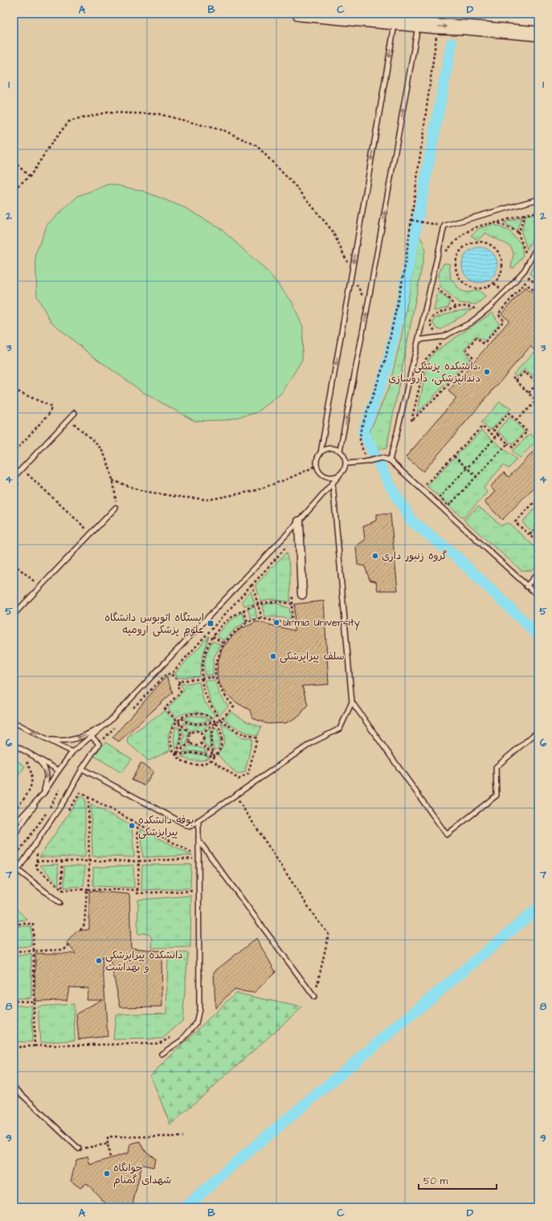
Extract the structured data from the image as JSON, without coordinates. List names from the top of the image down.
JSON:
{
  "places": {
    "other": [
      "دانشکده پزشکی، دندانپزشکی، داروسازی",
      "گروه زنبور داری",
      "Urmia University",
      "سلف پیراپزشکی",
      "بوفه دانشکده پیراپزشکی",
      "دانشکده پیراپزشکی و بهداشت",
      "خوابگاه شهدای گمنام"
    ],
    "transit": ["ایستگاه اتوبوس دانشگاه علوم پزشکی ارومیه"]
  },
  "scale_bar": "50 m",
  "grid": {
    "columns": [
      "A",
      "B",
      "C",
      "D"
    ],
    "rows": [
      "1",
      "2",
      "3",
      "4",
      "5",
      "6",
      "7",
      "8",
      "9"
    ]
  }
}
